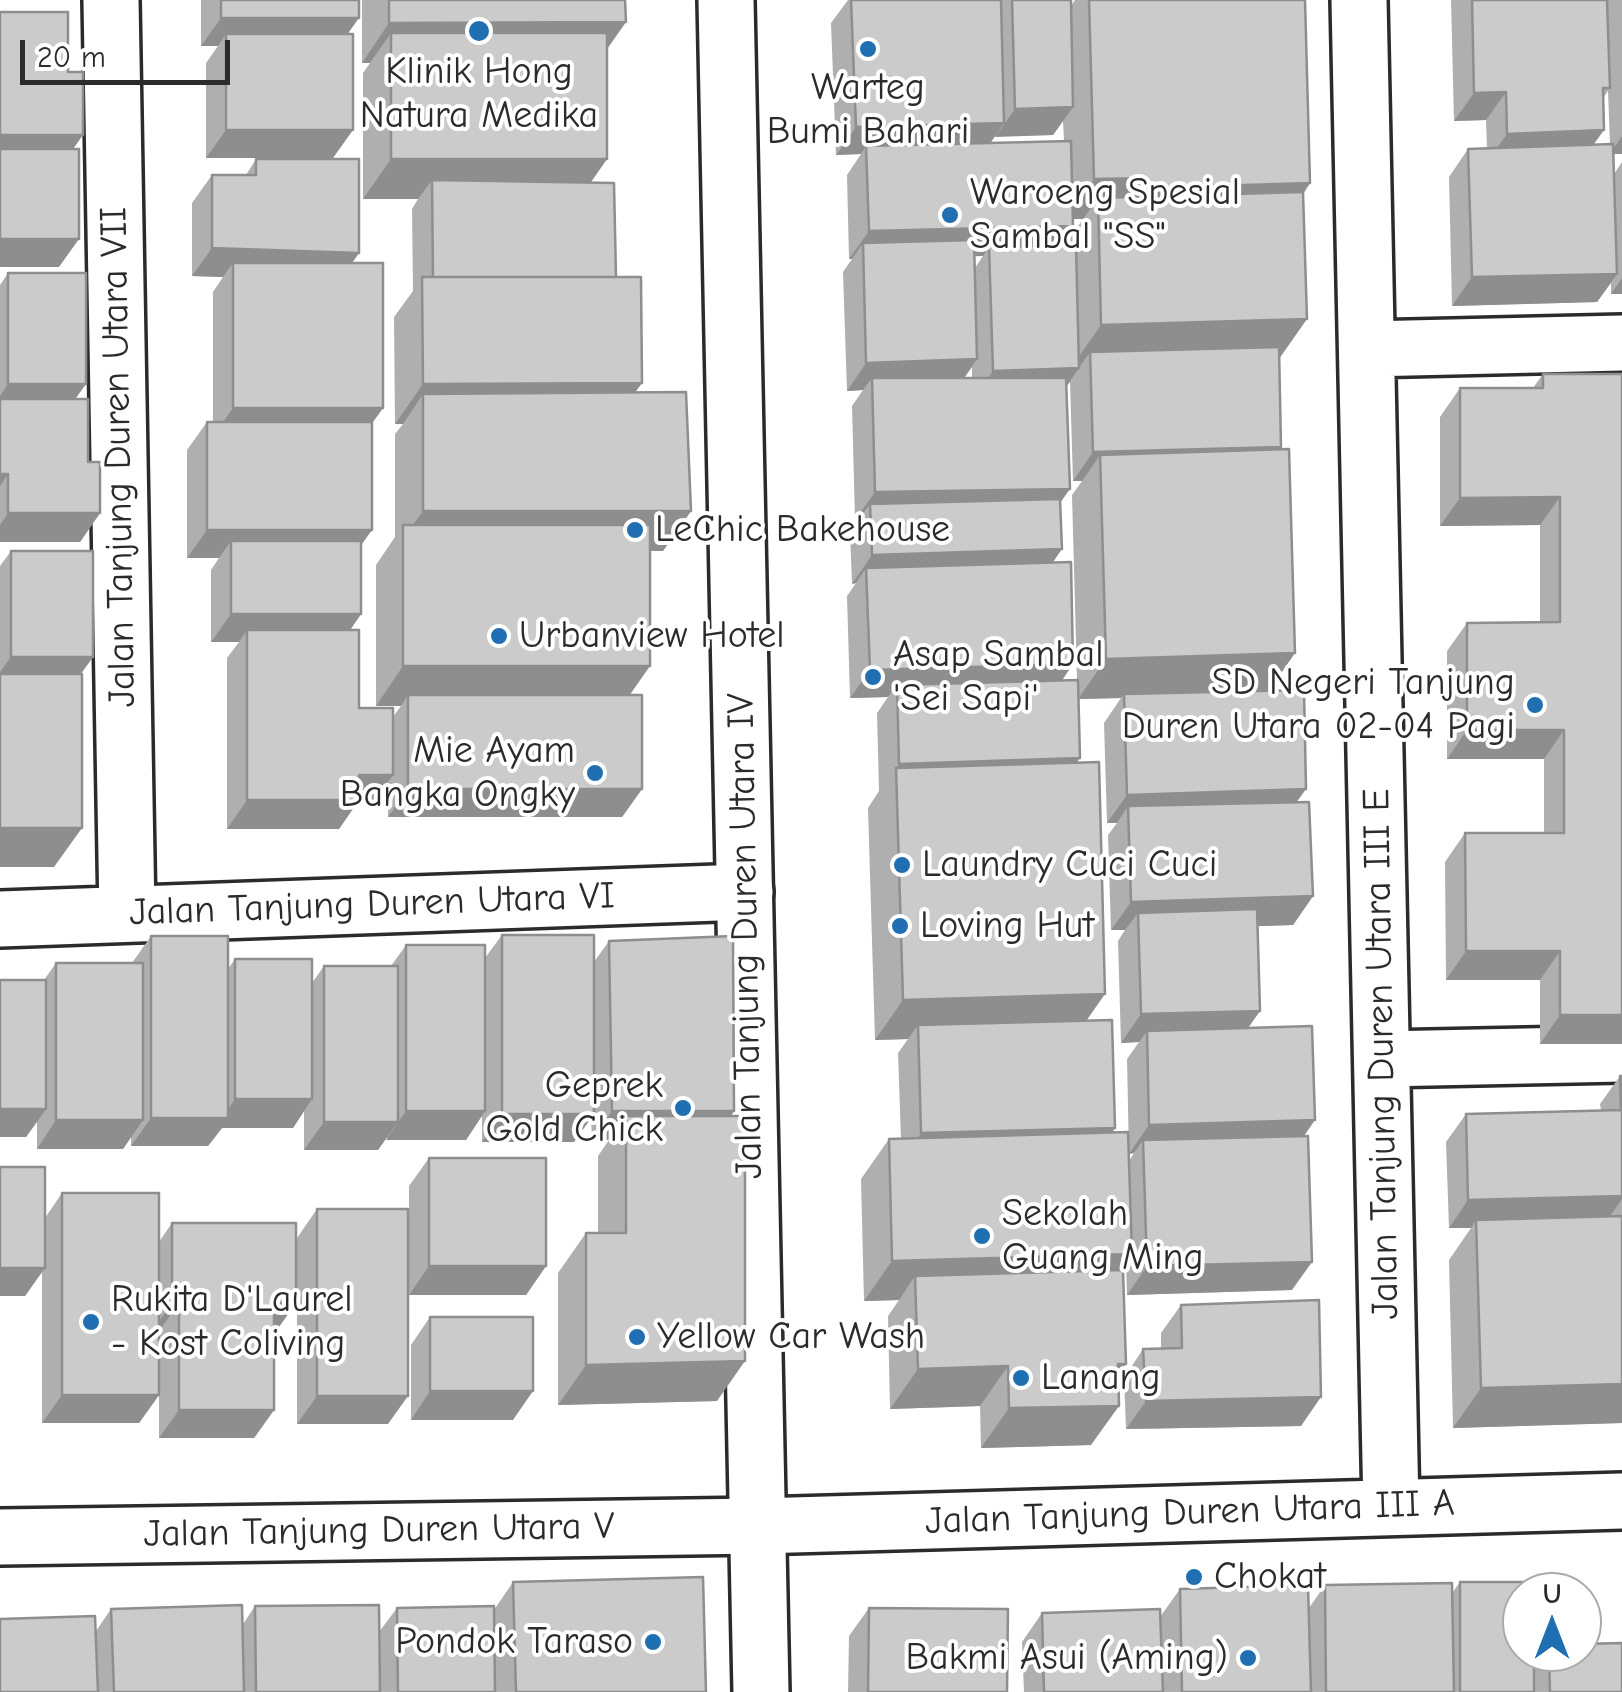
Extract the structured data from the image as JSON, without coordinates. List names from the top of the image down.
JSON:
{
  "streets": {
    "street": [
      "Jalan Tanjung Duren Utara VII",
      "Jalan Tanjung Duren Utara VI",
      "Jalan Tanjung Duren Utara IV",
      "Jalan Tanjung Duren Utara III E",
      "Jalan Tanjung Duren Utara III A",
      "Jalan Tanjung Duren Utara V"
    ]
  },
  "crossings": [
    ["Jalan Tanjung Duren Utara VII", "Jalan Tanjung Duren Utara VI"],
    ["Jalan Tanjung Duren Utara VI", "Jalan Tanjung Duren Utara IV"],
    ["Jalan Tanjung Duren Utara IV", "Jalan Tanjung Duren Utara III A"],
    ["Jalan Tanjung Duren Utara IV", "Jalan Tanjung Duren Utara V"],
    ["Jalan Tanjung Duren Utara III E", "Jalan Tanjung Duren Utara III A"],
    ["Jalan Tanjung Duren Utara III A", "Jalan Tanjung Duren Utara V"]
  ],
  "places": [
    "Klinik Hong Natura Medika",
    "Warteg Bumi Bahari",
    "Waroeng Spesial Sambal \"SS\"",
    "LeChic Bakehouse",
    "Urbanview Hotel",
    "Asap Sambal 'Sei Sapi'",
    "SD Negeri Tanjung Duren Utara 02-04 Pagi",
    "Mie Ayam Bangka Ongky",
    "Laundry Cuci Cuci",
    "Loving Hut",
    "Geprek Gold Chick",
    "Sekolah Guang Ming",
    "Rukita D'Laurel - Kost Coliving",
    "Yellow Car Wash",
    "Lanang",
    "Chokat",
    "Pondok Taraso",
    "Bakmi Asui (Aming)"
  ],
  "scale_bar": "20 m",
  "north": "top"
}
